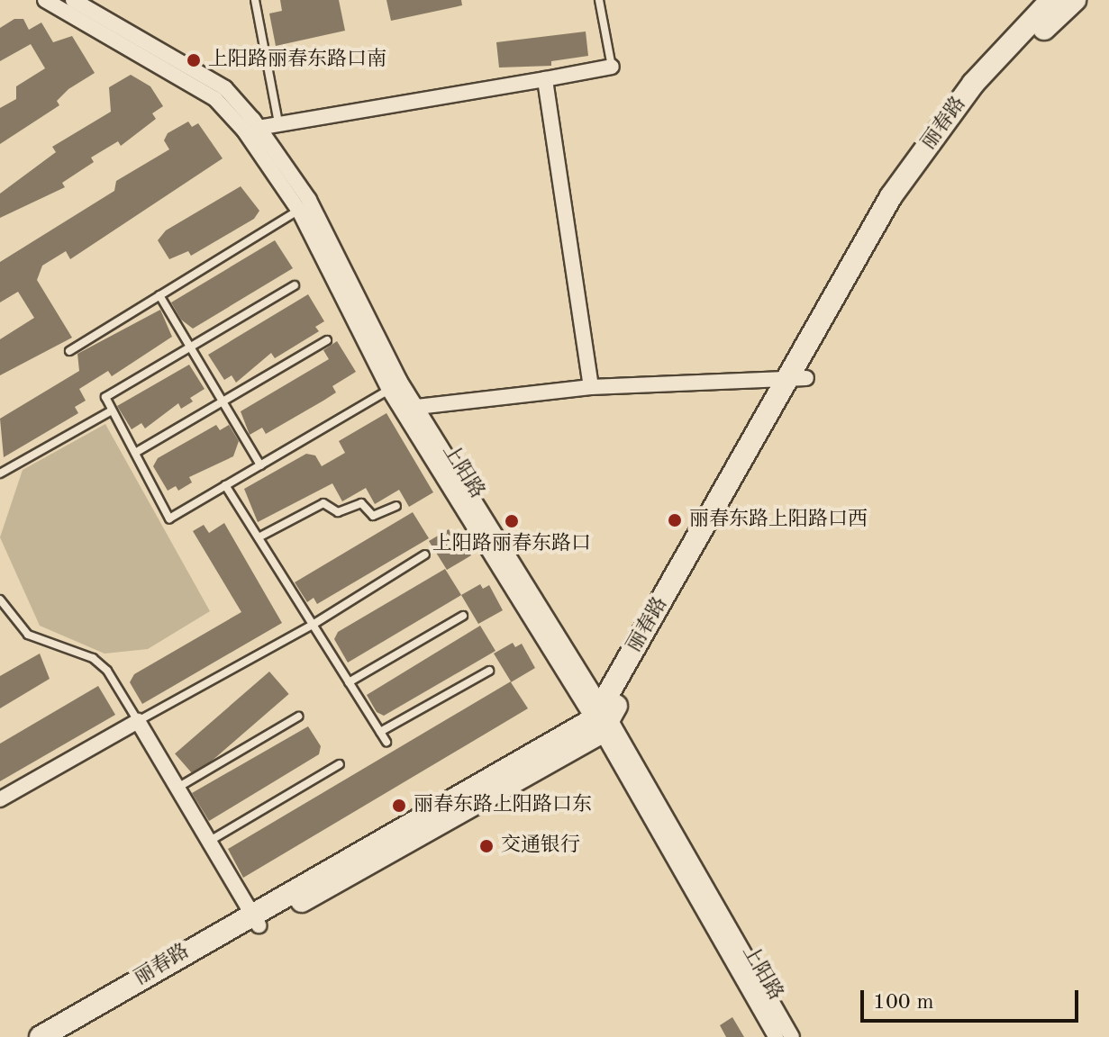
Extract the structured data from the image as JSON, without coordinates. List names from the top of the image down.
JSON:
{
  "streets": {
    "main road": ["丽春路"],
    "street": ["上阳路"]
  },
  "crossings": [
    ["丽春路", "上阳路"]
  ],
  "places": [
    "上阳路丽春东路口南",
    "丽春东路上阳路口西",
    "上阳路丽春东路口",
    "丽春东路上阳路口东",
    "交通银行"
  ],
  "scale_bar": "100 m"
}
